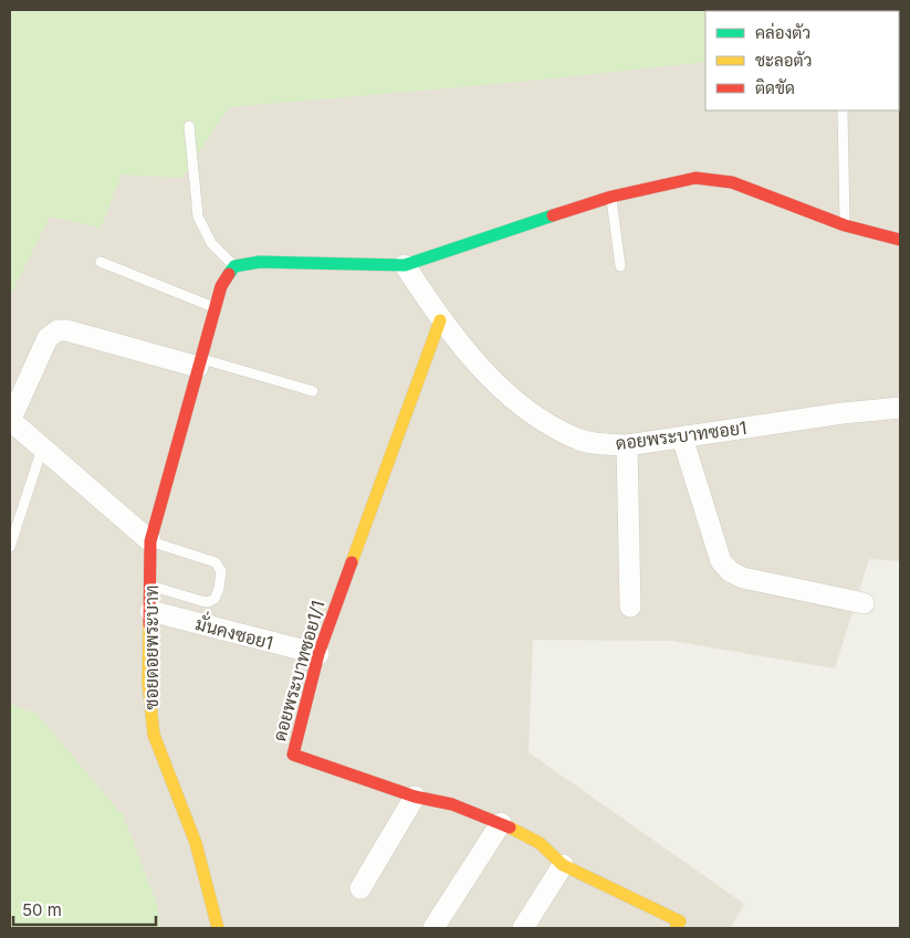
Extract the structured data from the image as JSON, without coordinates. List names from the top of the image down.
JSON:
{
  "streets": {
    "street": [
      "ดอยพระบาทซอย1",
      "มั่นคงซอย1",
      "ซอยดอยพระบาท",
      "ดอยพระบาทซอย1/1"
    ]
  },
  "crossings": [
    ["ดอยพระบาทซอย1", "ดอยพระบาทซอย1/1"],
    ["มั่นคงซอย1", "ซอยดอยพระบาท"],
    ["มั่นคงซอย1", "ดอยพระบาทซอย1/1"]
  ],
  "legend": ["คล่องตัว", "ชะลอตัว", "ติดขัด"],
  "scale_bar": "50 m"
}
